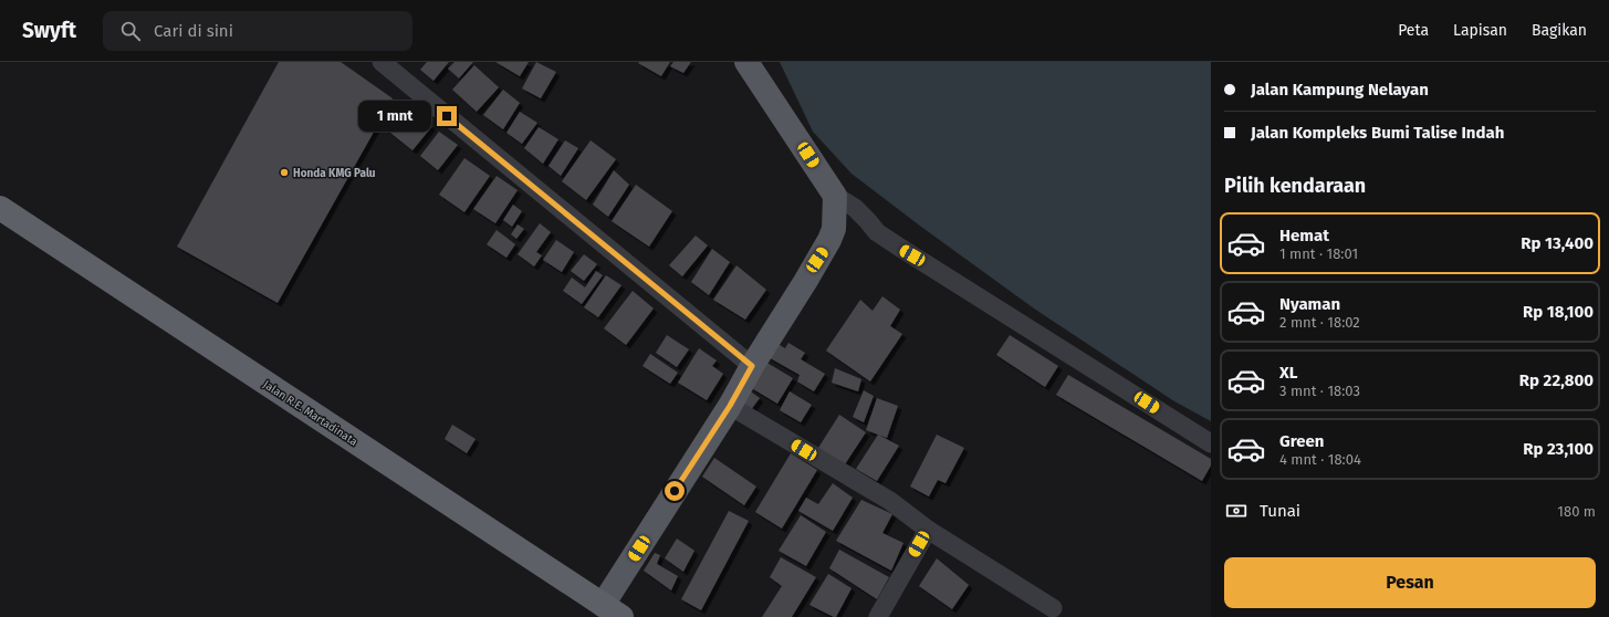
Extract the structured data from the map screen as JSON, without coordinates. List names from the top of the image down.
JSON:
{
  "streets": {
    "highway": ["Jalan R.E. Martadinata"]
  },
  "places": ["Honda KMG Palu"],
  "page": {
    "header": "Swyft",
    "search": "Cari di sini",
    "nav": ["Peta", "Lapisan", "Bagikan"],
    "banner": ["Jalan Kampung Nelayan", "Jalan Kompleks Bumi Talise Indah"],
    "bubble": "1 mnt",
    "heading": "Pilih kendaraan",
    "list": [
      {
        "name": "Hemat",
        "note": "1 mnt · 18:01",
        "value": "Rp 13,400"
      },
      {
        "name": "Nyaman",
        "note": "2 mnt · 18:02",
        "value": "Rp 18,100"
      },
      {
        "name": "XL",
        "note": "3 mnt · 18:03",
        "value": "Rp 22,800"
      },
      {
        "name": "Green",
        "note": "4 mnt · 18:04",
        "value": "Rp 23,100"
      }
    ],
    "pay": ["Tunai", "180 m"],
    "buttons": "Pesan"
  }
}
